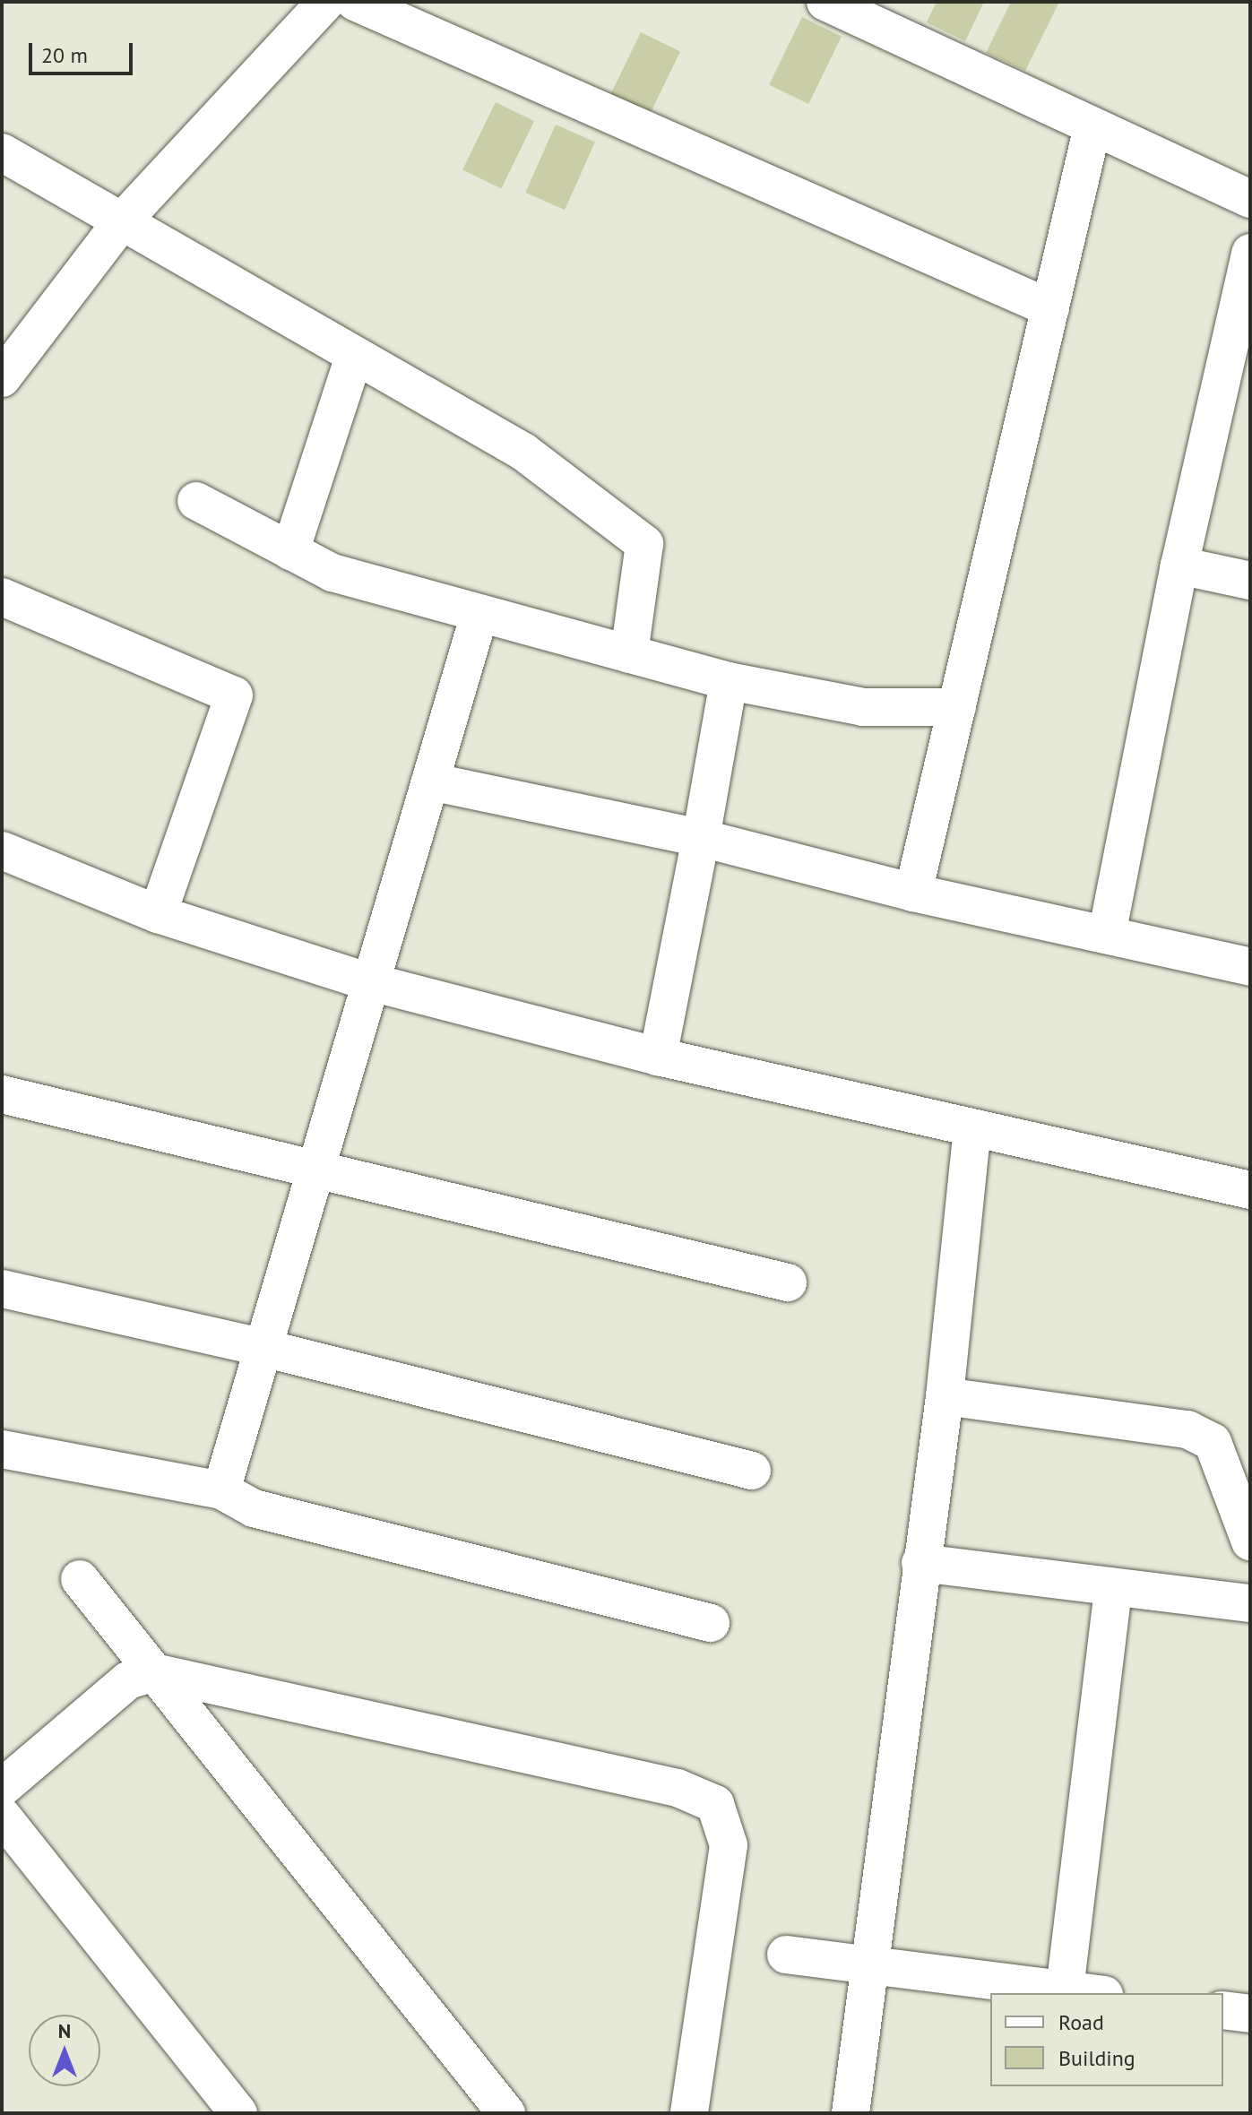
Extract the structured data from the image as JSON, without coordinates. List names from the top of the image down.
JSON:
{
  "legend": ["Road", "Building"],
  "scale_bar": "20 m",
  "north": "top"
}
